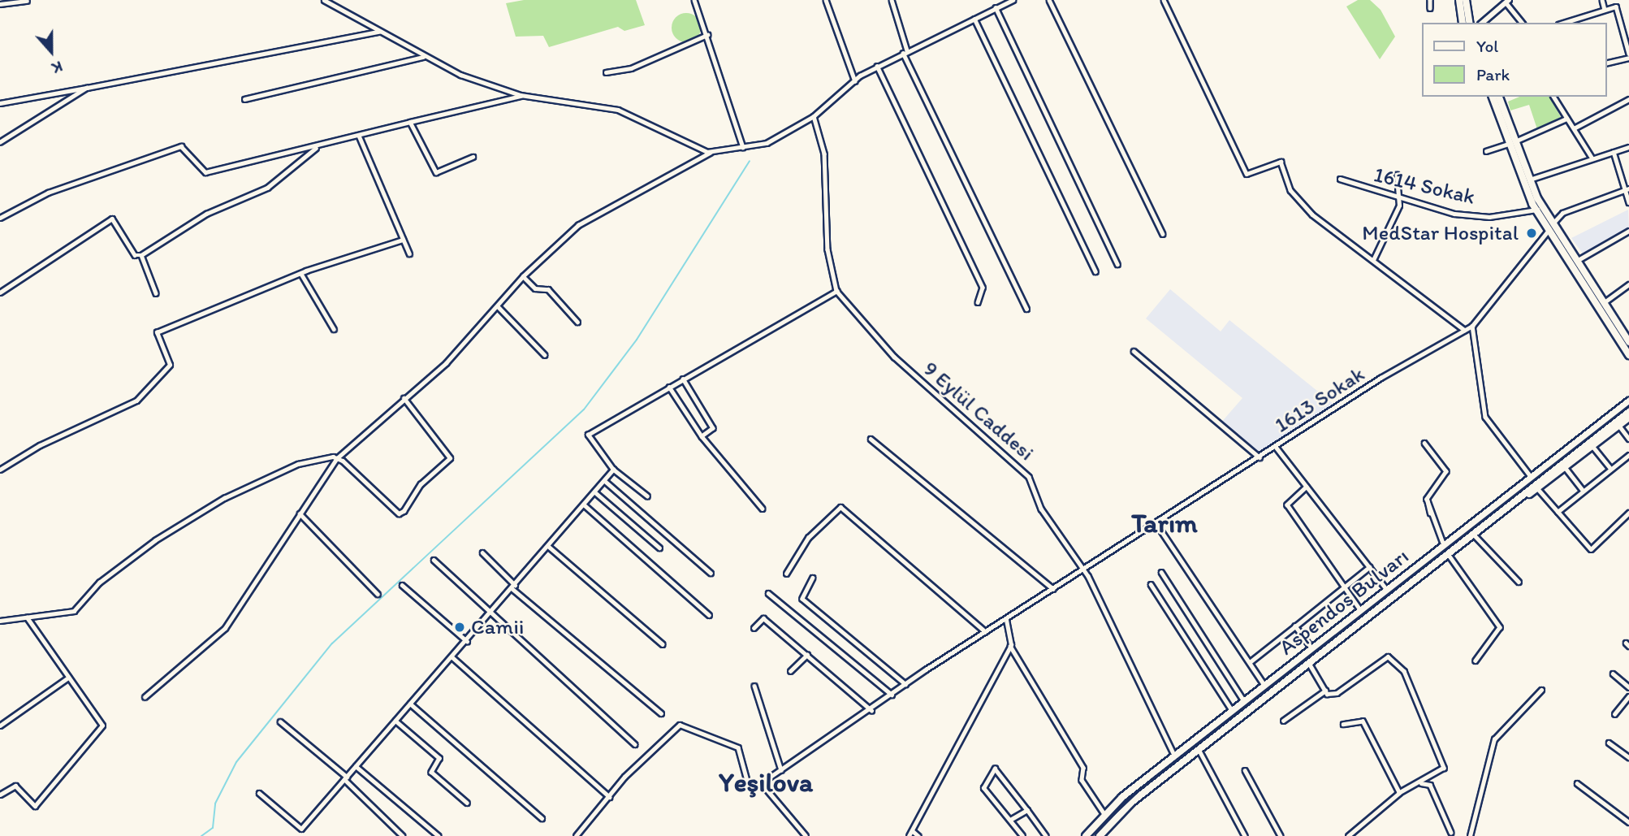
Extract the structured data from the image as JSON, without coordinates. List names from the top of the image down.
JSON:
{
  "streets": {
    "main road": ["Aspendos Bulvarı"],
    "street": ["1614 Sokak", "1613 Sokak", "9 Eylül Caddesi"]
  },
  "crossings": [
    ["1613 Sokak", "9 Eylül Caddesi"],
    ["9 Eylül Caddesi", "Aspendos Bulvarı"]
  ],
  "districts": ["Tarım", "Yeşilova"],
  "places": ["MedStar Hospital", "Camii"],
  "legend": ["Yol", "Park"],
  "north": "bottom"
}
